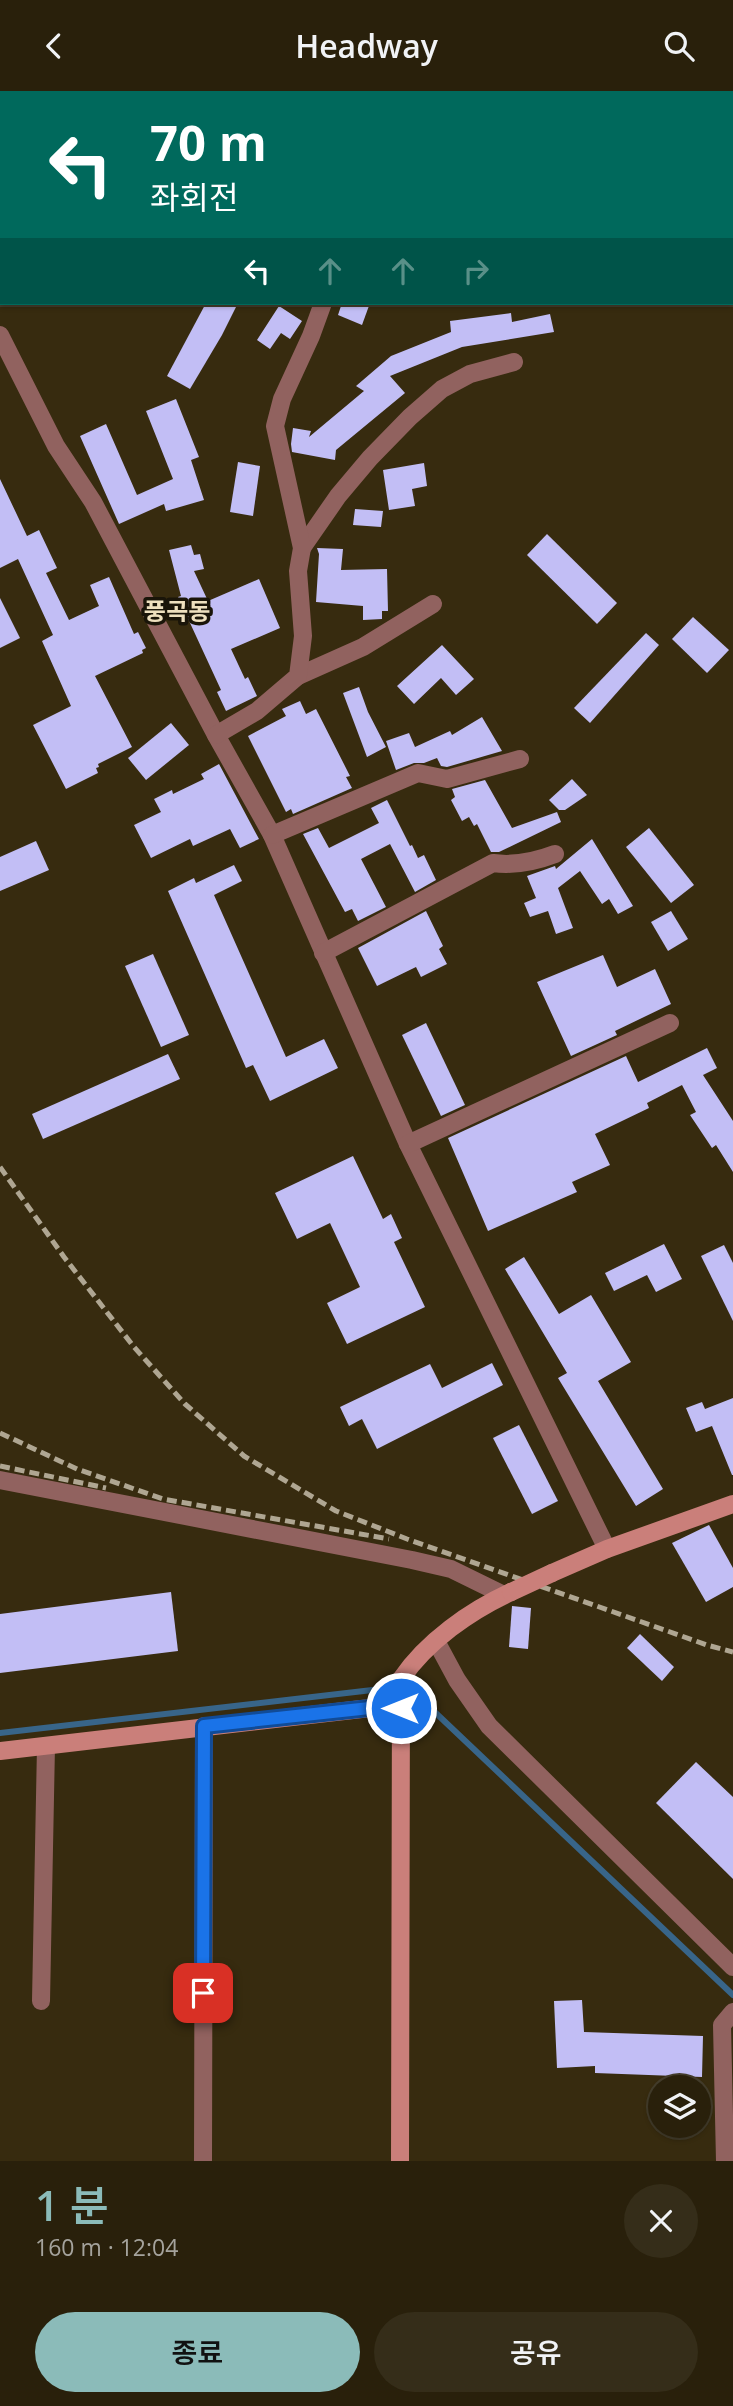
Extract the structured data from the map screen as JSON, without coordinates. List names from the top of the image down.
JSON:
{
  "districts": ["풍곡동"],
  "page": {
    "header": "Headway",
    "turn": ["70 m", "좌회전"],
    "heading": ["1 분", "160 m · 12:04"],
    "buttons": ["종료", "공유"]
  }
}
